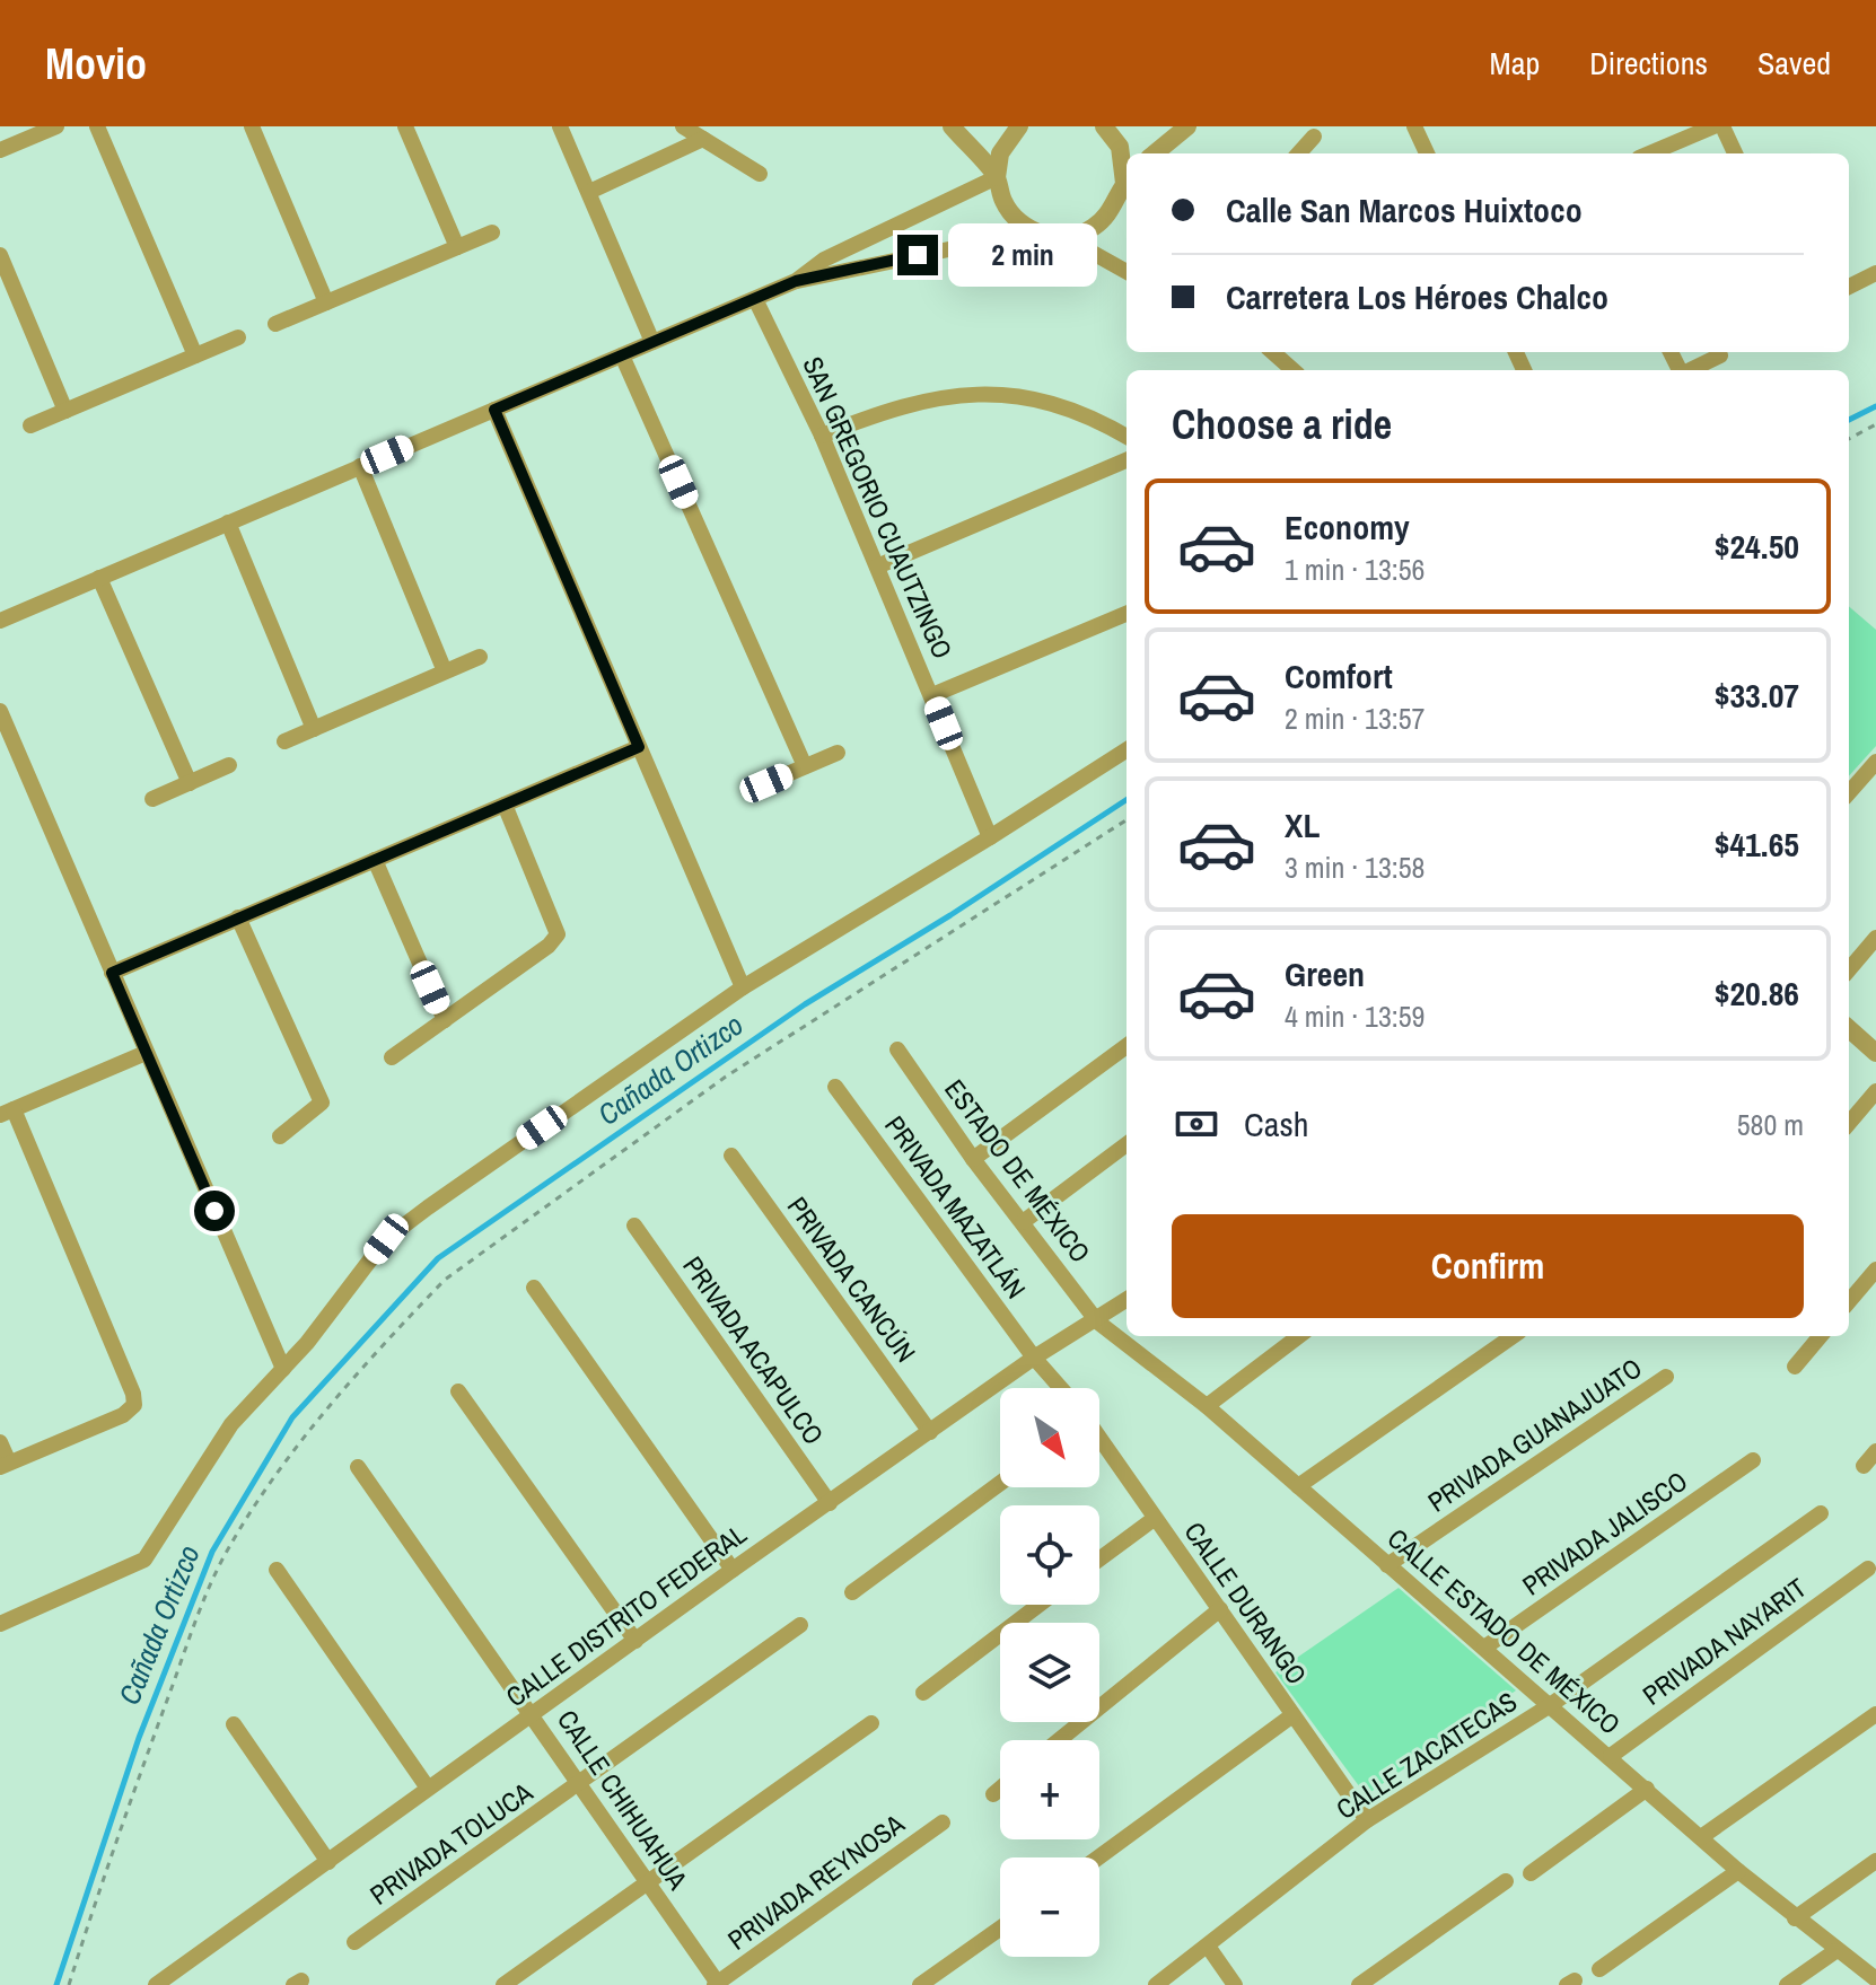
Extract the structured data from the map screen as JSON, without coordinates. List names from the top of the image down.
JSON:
{
  "streets": {
    "street": [
      "SAN GREGORIO CUAUTZINGO",
      "ESTADO DE MÉXICO",
      "PRIVADA MAZATLÁN",
      "PRIVADA CANCÚN",
      "PRIVADA ACAPULCO",
      "PRIVADA GUANAJUATO",
      "PRIVADA JALISCO",
      "CALLE DURANGO",
      "CALLE DISTRITO FEDERAL",
      "CALLE ESTADO DE MÉXICO",
      "PRIVADA NAYARIT",
      "CALLE ZACATECAS",
      "CALLE CHIHUAHUA",
      "PRIVADA TOLUCA",
      "PRIVADA REYNOSA"
    ]
  },
  "crossings": [
    ["ESTADO DE MÉXICO", "CALLE DISTRITO FEDERAL"],
    ["ESTADO DE MÉXICO", "CALLE ESTADO DE MÉXICO"],
    ["PRIVADA MAZATLÁN", "CALLE DISTRITO FEDERAL"],
    ["PRIVADA CANCÚN", "CALLE DISTRITO FEDERAL"],
    ["PRIVADA ACAPULCO", "CALLE DISTRITO FEDERAL"],
    ["PRIVADA GUANAJUATO", "CALLE ESTADO DE MÉXICO"],
    ["PRIVADA JALISCO", "CALLE ESTADO DE MÉXICO"],
    ["CALLE DURANGO", "CALLE ZACATECAS"],
    ["CALLE DISTRITO FEDERAL", "CALLE ESTADO DE MÉXICO"],
    ["CALLE DISTRITO FEDERAL", "CALLE CHIHUAHUA"],
    ["CALLE ESTADO DE MÉXICO", "PRIVADA NAYARIT"],
    ["CALLE ESTADO DE MÉXICO", "CALLE ZACATECAS"],
    ["CALLE CHIHUAHUA", "PRIVADA TOLUCA"],
    ["CALLE CHIHUAHUA", "PRIVADA REYNOSA"]
  ],
  "water": ["Cañada Ortizco"],
  "north": "bottom right",
  "page": {
    "header": "Movio",
    "nav": ["Map", "Directions", "Saved"],
    "banner": ["Calle San Marcos Huixtoco", "Carretera Los Héroes Chalco"],
    "bubble": "2 min",
    "heading": "Choose a ride",
    "list": [
      {
        "name": "Economy",
        "note": "1 min · 13:56",
        "value": "$24.50"
      },
      {
        "name": "Comfort",
        "note": "2 min · 13:57",
        "value": "$33.07"
      },
      {
        "name": "XL",
        "note": "3 min · 13:58",
        "value": "$41.65"
      },
      {
        "name": "Green",
        "note": "4 min · 13:59",
        "value": "$20.86"
      }
    ],
    "pay": ["Cash", "580 m"],
    "buttons": "Confirm",
    "map_buttons": ["+", "−"]
  }
}
